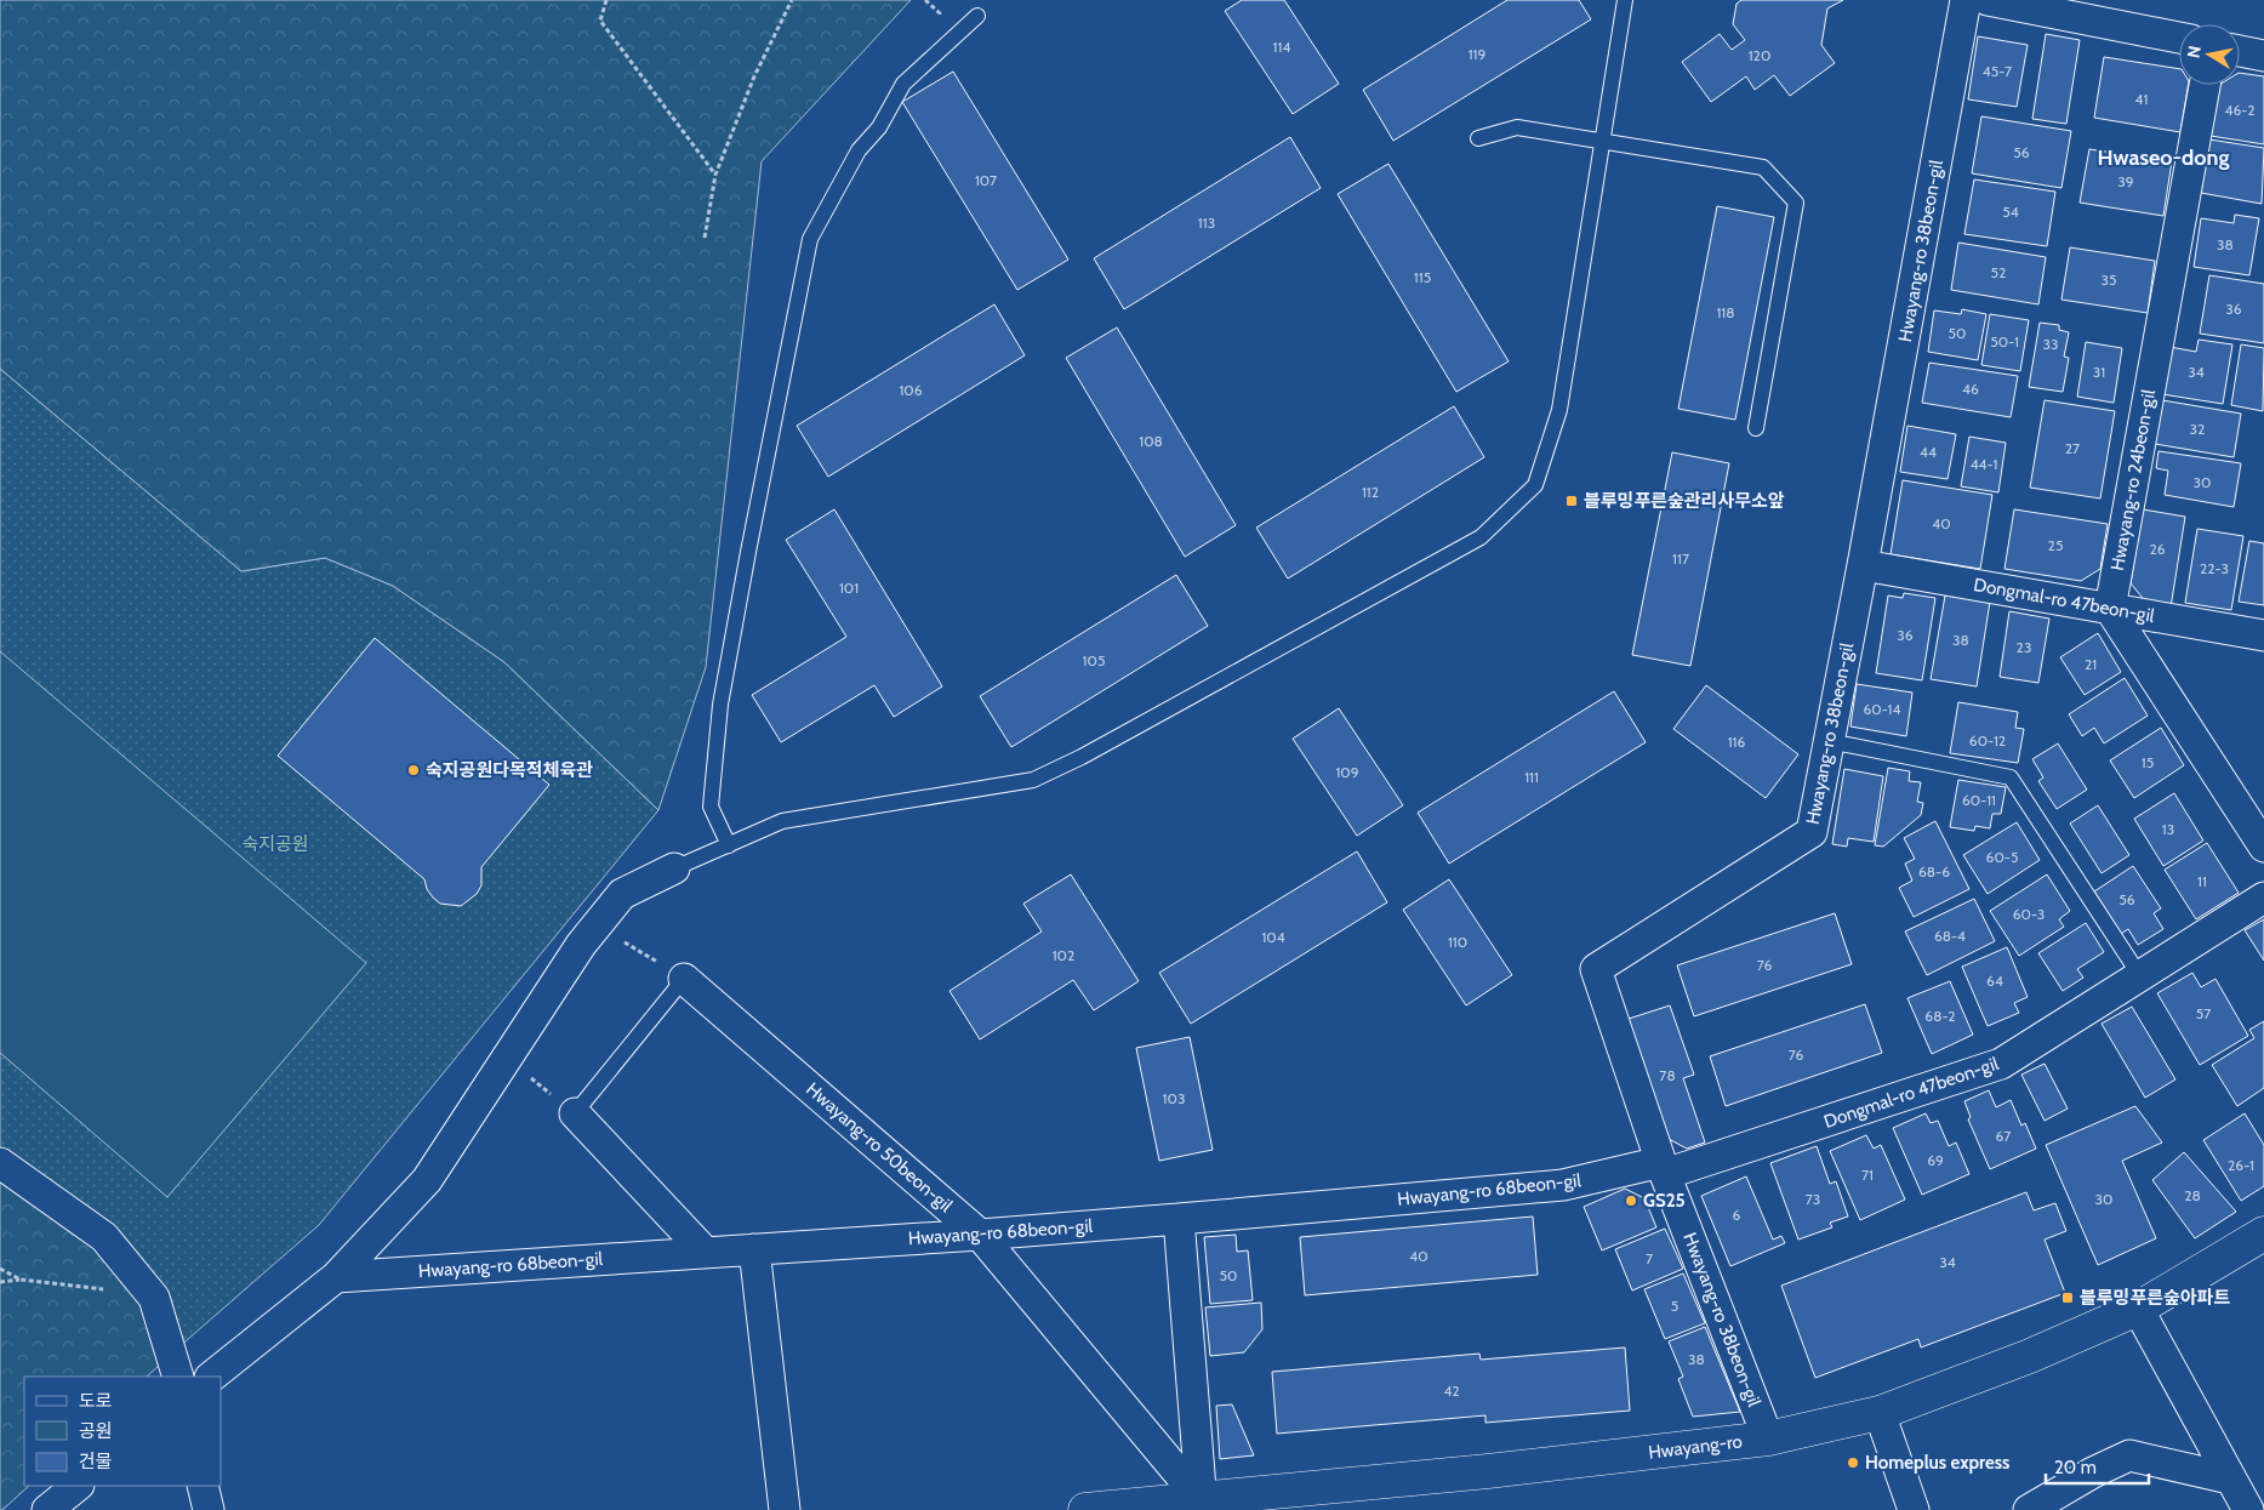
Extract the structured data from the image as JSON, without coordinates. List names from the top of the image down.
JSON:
{
  "streets": {
    "street": [
      "Hwayang-ro 38beon-gil",
      "Hwayang-ro 24beon-gil",
      "Dongmal-ro 47beon-gil",
      "Hwayang-ro 50beon-gil",
      "Hwayang-ro 68beon-gil",
      "Hwayang-ro"
    ]
  },
  "crossings": [
    ["Hwayang-ro 38beon-gil", "Dongmal-ro 47beon-gil"],
    ["Hwayang-ro 38beon-gil", "Hwayang-ro 68beon-gil"],
    ["Hwayang-ro 38beon-gil", "Hwayang-ro"],
    ["Hwayang-ro 24beon-gil", "Dongmal-ro 47beon-gil"],
    ["Dongmal-ro 47beon-gil", "Hwayang-ro 68beon-gil"],
    ["Hwayang-ro 50beon-gil", "Hwayang-ro 68beon-gil"],
    ["Hwayang-ro 50beon-gil", "Hwayang-ro"]
  ],
  "districts": ["Hwaseo-dong"],
  "parks": ["숙지공원"],
  "places": {
    "transit": ["블루밍푸른숲관리사무소앞", "블루밍푸른숲아파트"],
    "other": ["숙지공원다목적체육관", "GS25", "Homeplus express"]
  },
  "house_numbers": [
    "114",
    "119",
    "120",
    "45-7",
    "41",
    "46-2",
    "56",
    "107",
    "39",
    "54",
    "113",
    "38",
    "52",
    "115",
    "35",
    "36",
    "118",
    "50",
    "50-1",
    "33",
    "31",
    "34",
    "46",
    "106",
    "32",
    "108",
    "27",
    "44",
    "44-1",
    "30",
    "112",
    "40",
    "25",
    "26",
    "117",
    "22-3",
    "101",
    "36",
    "38",
    "23",
    "105",
    "21",
    "60-14",
    "60-12",
    "116",
    "15",
    "109",
    "111",
    "60-11",
    "13",
    "60-5",
    "68-6",
    "11",
    "56",
    "60-3",
    "68-4",
    "104",
    "110",
    "102",
    "76",
    "64",
    "57",
    "68-2",
    "76",
    "78",
    "103",
    "67",
    "69",
    "26-1",
    "71",
    "28",
    "73",
    "30",
    "6",
    "40",
    "7",
    "34",
    "50",
    "5",
    "38",
    "42"
  ],
  "legend": ["도로", "공원", "건물"],
  "scale_bar": "20 m",
  "north": "left"
}
